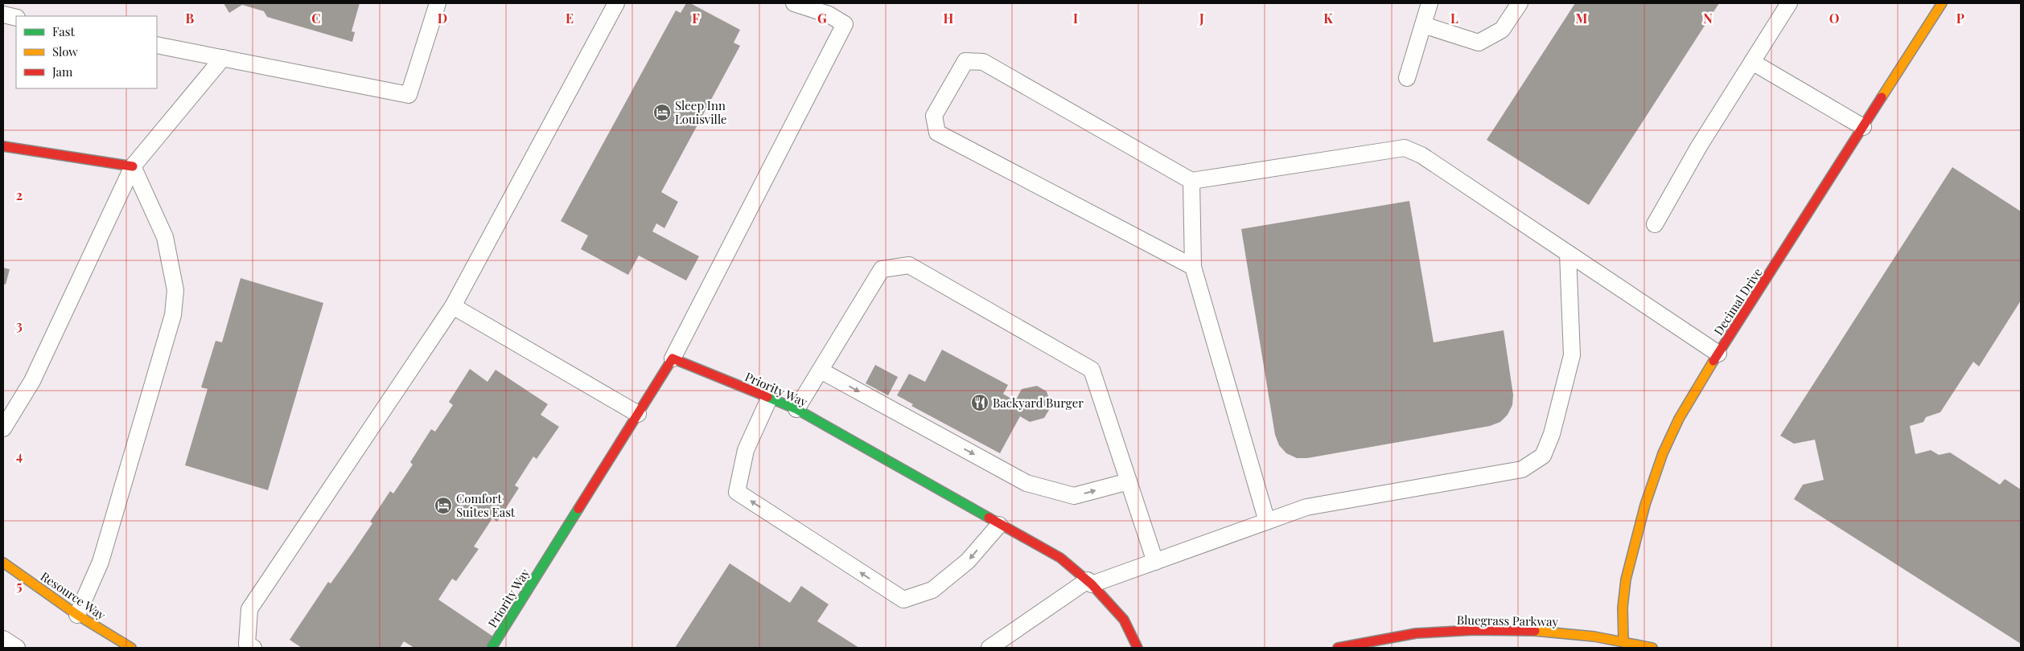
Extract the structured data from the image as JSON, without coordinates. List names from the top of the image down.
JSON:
{
  "streets": {
    "street": [
      "Decimal Drive",
      "Priority Way",
      "Resource Way",
      "Bluegrass Parkway"
    ]
  },
  "crossings": [
    ["Decimal Drive", "Bluegrass Parkway"]
  ],
  "places": {
    "hotel": ["Sleep Inn Louisville", "Comfort Suites East"],
    "restaurant": ["Backyard Burger"]
  },
  "legend": ["Fast", "Slow", "Jam"],
  "grid": {
    "columns": [
      "B",
      "C",
      "D",
      "E",
      "F",
      "G",
      "H",
      "I",
      "J",
      "K",
      "L",
      "M",
      "N",
      "O",
      "P"
    ],
    "rows": [
      "2",
      "3",
      "4",
      "5"
    ]
  }
}
